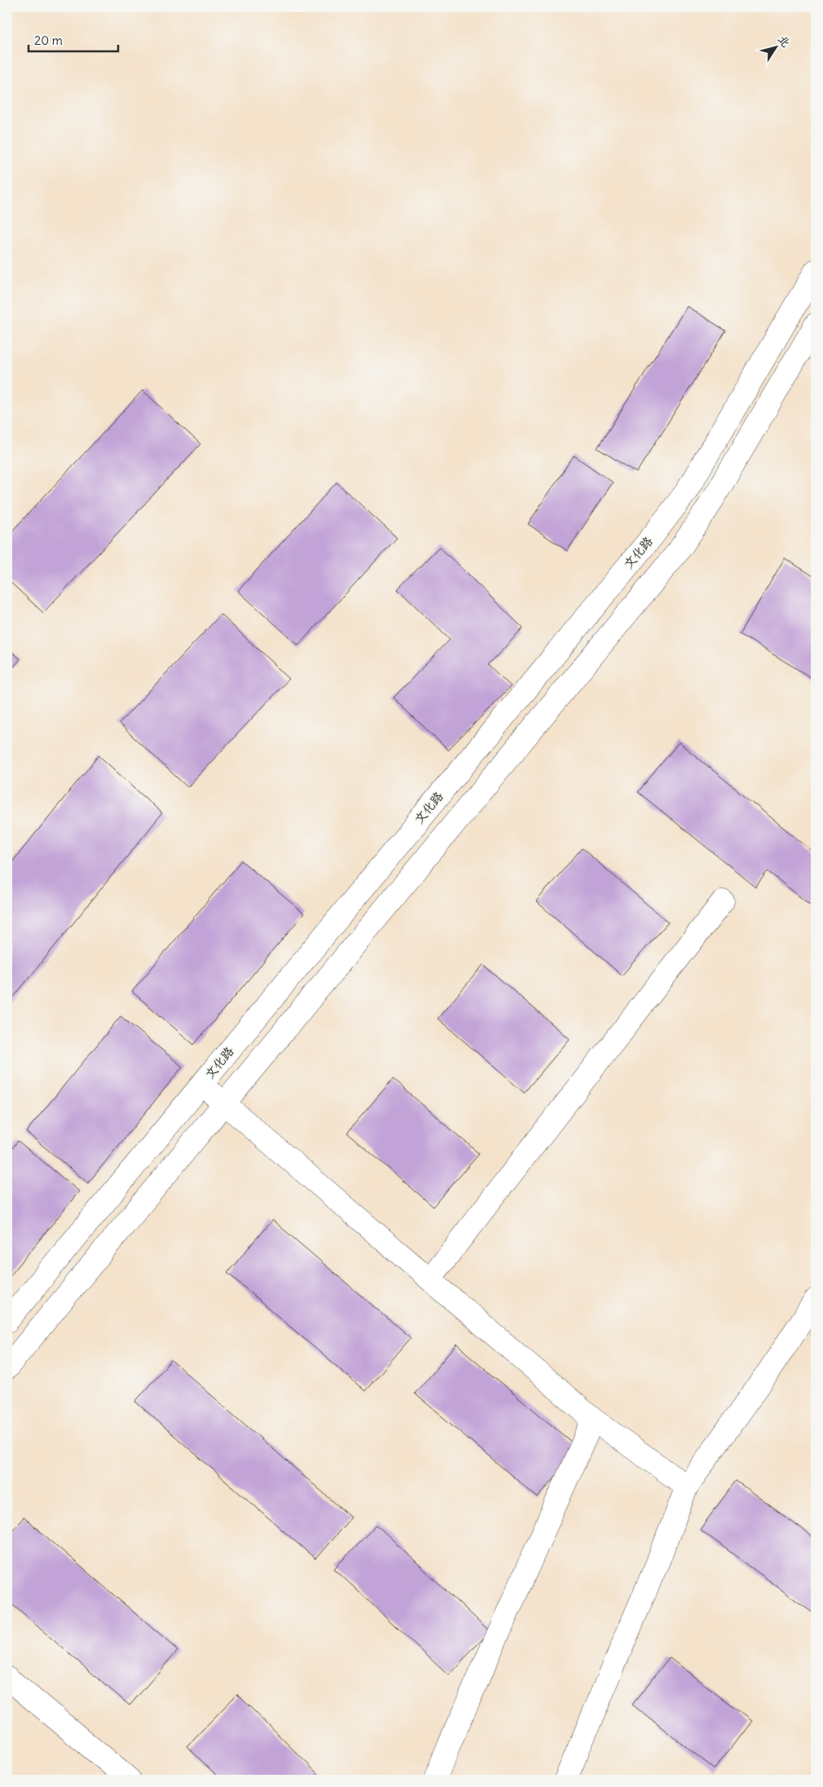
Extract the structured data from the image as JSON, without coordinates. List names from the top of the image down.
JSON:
{
  "streets": {
    "street": ["文化路"]
  },
  "scale_bar": "20 m",
  "north": "top right"
}
